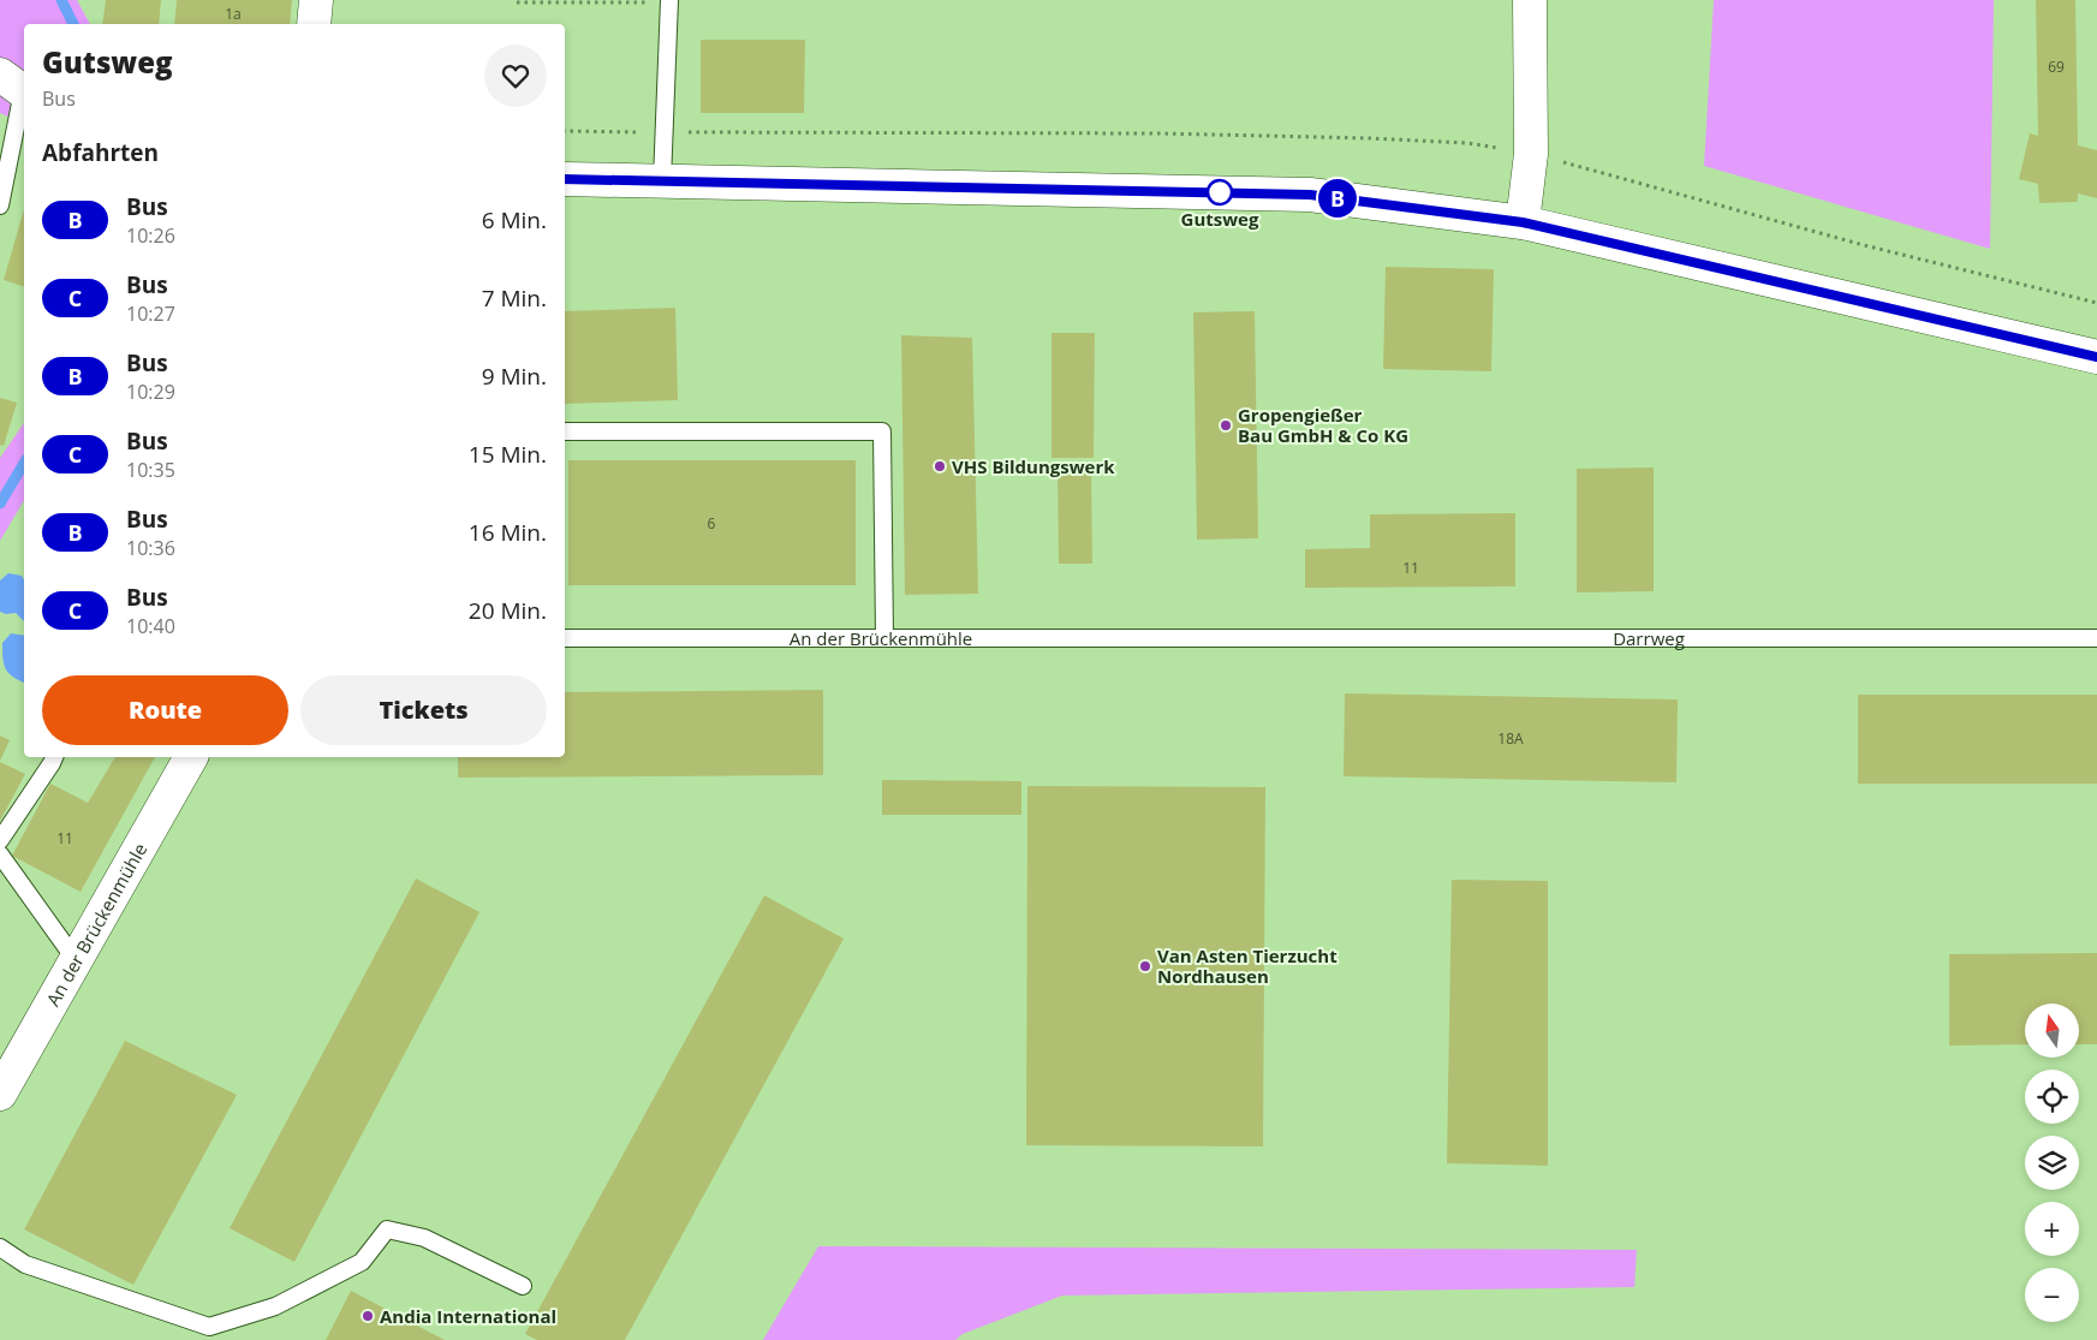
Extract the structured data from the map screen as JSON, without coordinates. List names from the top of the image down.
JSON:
{
  "streets": {
    "street": ["An der Brückenmühle"],
    "lane": ["Darrweg"]
  },
  "crossings": [
    ["An der Brückenmühle", "Darrweg"]
  ],
  "places": [
    "Gutsweg",
    "Gropengießer Bau GmbH & Co KG",
    "VHS Bildungswerk",
    "Van Asten Tierzucht Nordhausen",
    "Andia International"
  ],
  "lines": ["bus line B"],
  "house_numbers": [
    "1a",
    "69",
    "6",
    "11",
    "18A",
    "11"
  ],
  "north": "top",
  "page": {
    "on_map": "B",
    "heading": [
      ["Gutsweg", "Bus"],
      "Abfahrten"
    ],
    "list": [
      {
        "mark": "B",
        "name": "Bus",
        "note": "10:26",
        "value": "6 Min."
      },
      {
        "mark": "C",
        "name": "Bus",
        "note": "10:27",
        "value": "7 Min."
      },
      {
        "mark": "B",
        "name": "Bus",
        "note": "10:29",
        "value": "9 Min."
      },
      {
        "mark": "C",
        "name": "Bus",
        "note": "10:35",
        "value": "15 Min."
      },
      {
        "mark": "B",
        "name": "Bus",
        "note": "10:36",
        "value": "16 Min."
      },
      {
        "mark": "C",
        "name": "Bus",
        "note": "10:40",
        "value": "20 Min."
      }
    ],
    "buttons": ["Route", "Tickets"],
    "map_buttons": ["+", "−"]
  }
}
